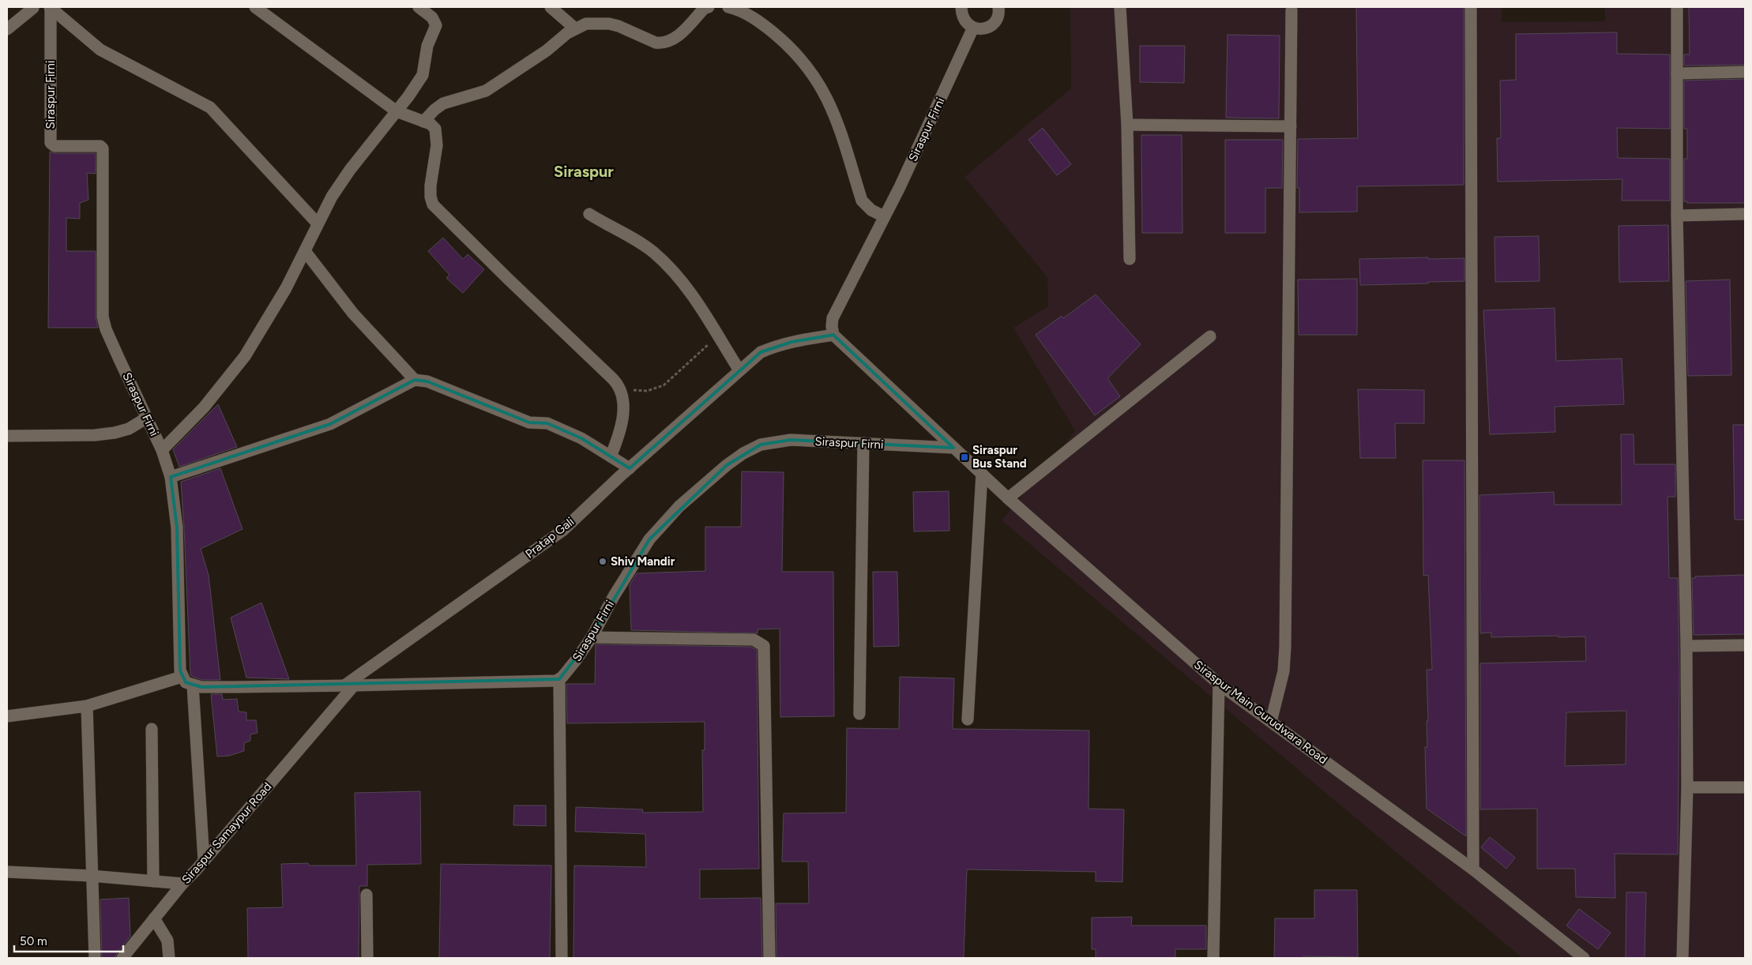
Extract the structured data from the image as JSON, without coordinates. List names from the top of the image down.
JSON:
{
  "streets": {
    "street": [
      "Siraspur Firni",
      "Pratap Gali",
      "Siraspur Main Gurudwara Road",
      "Siraspur Samaypur Road"
    ]
  },
  "crossings": [
    ["Siraspur Firni", "Pratap Gali"],
    ["Siraspur Firni", "Siraspur Main Gurudwara Road"],
    ["Pratap Gali", "Siraspur Samaypur Road"]
  ],
  "districts": ["Siraspur"],
  "places": {
    "transit": ["Siraspur Bus Stand"],
    "other": ["Shiv Mandir"]
  },
  "scale_bar": "50 m"
}
